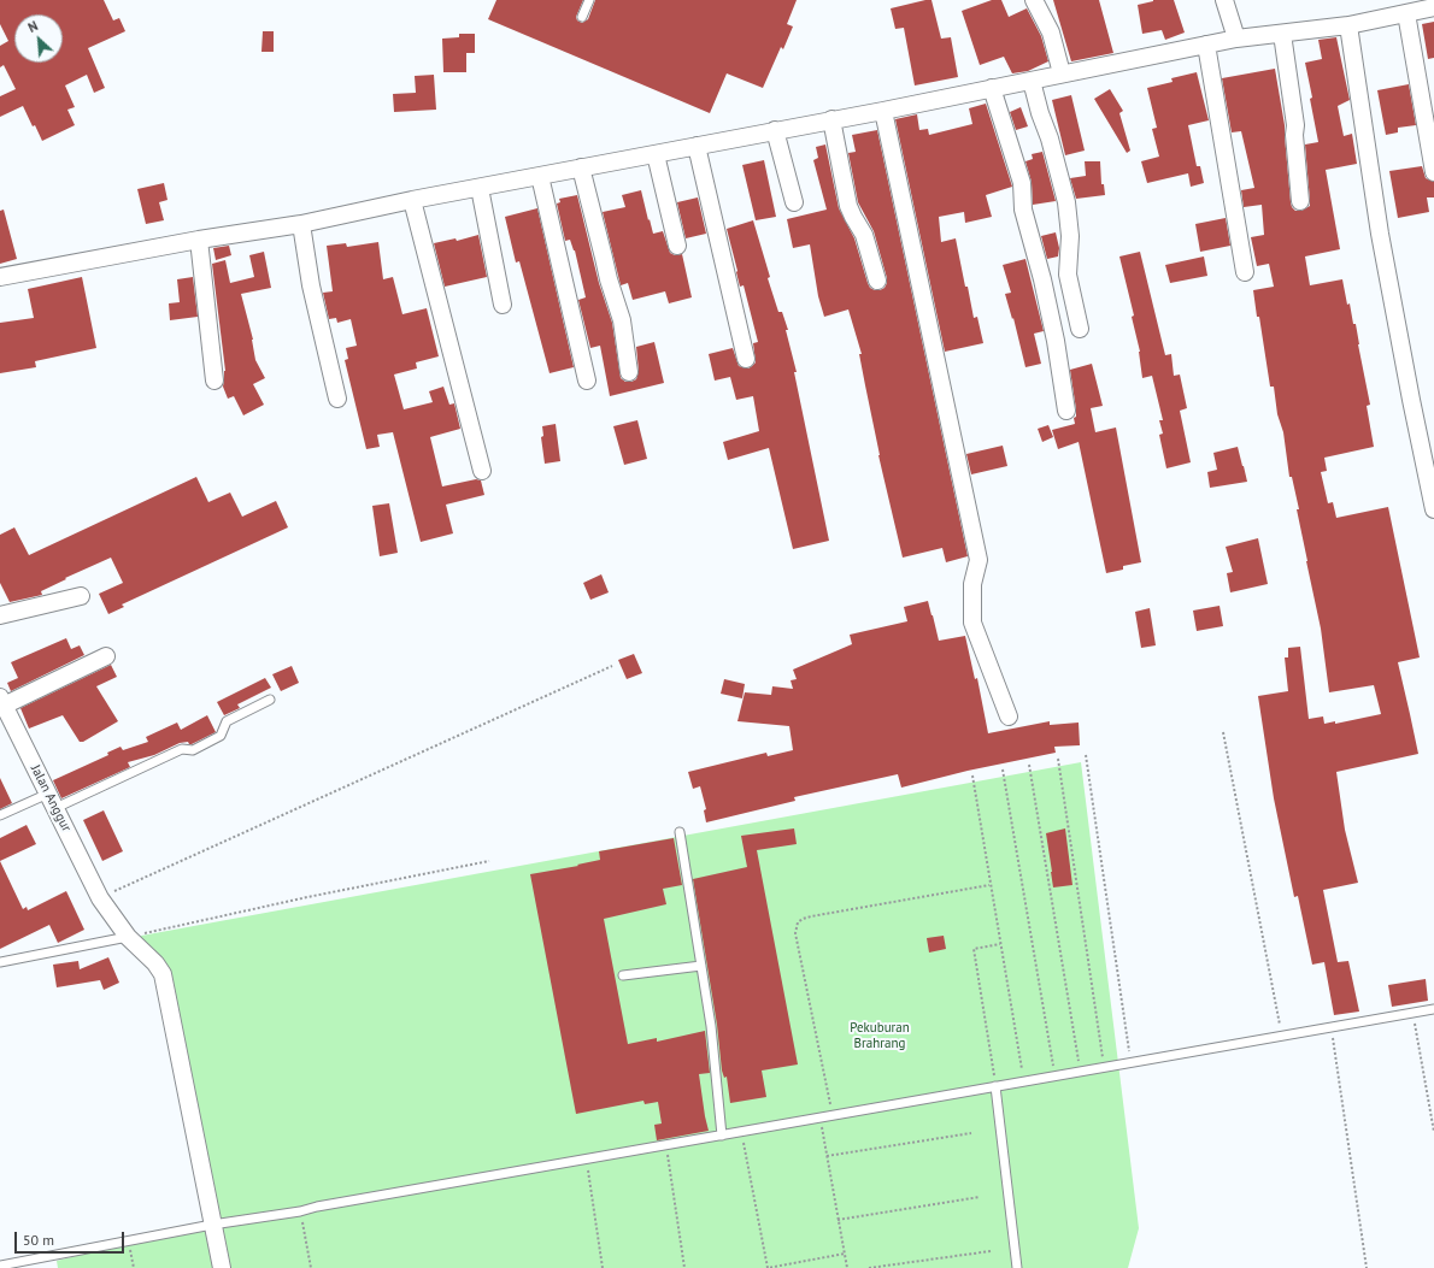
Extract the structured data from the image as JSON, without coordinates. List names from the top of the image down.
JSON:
{
  "streets": {
    "street": ["Jalan Anggur"]
  },
  "parks": ["Pekuburan Brahrang"],
  "scale_bar": "50 m",
  "north": "top left"
}
